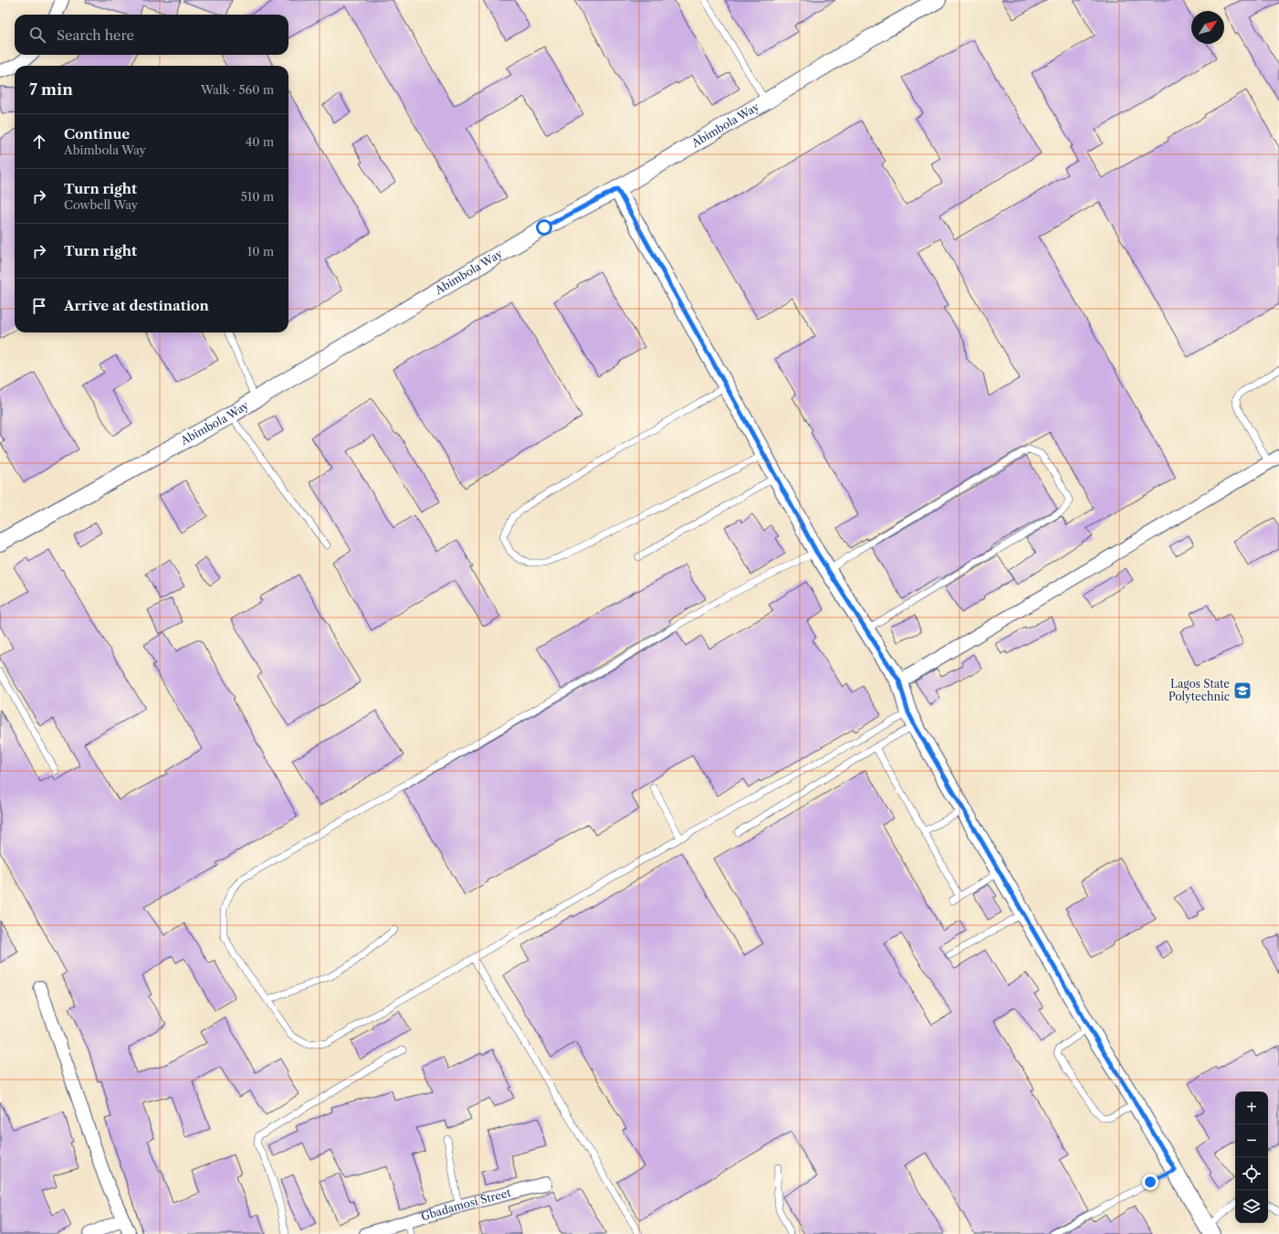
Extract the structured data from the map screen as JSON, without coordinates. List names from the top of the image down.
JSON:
{
  "streets": {
    "street": ["Abimbola Way", "Gbadamosi Street"]
  },
  "places": {
    "school or university": ["Lagos State Polytechnic"]
  },
  "north": "top right",
  "page": {
    "search": "Search here",
    "heading": ["7 min", "Walk · 560 m"],
    "list": [
      ["Continue", "Abimbola Way", "40 m"],
      ["Turn right", "Cowbell Way", "510 m"],
      ["Turn right", "10 m"],
      "Arrive at destination"
    ],
    "map_buttons": ["+", "−"]
  }
}
